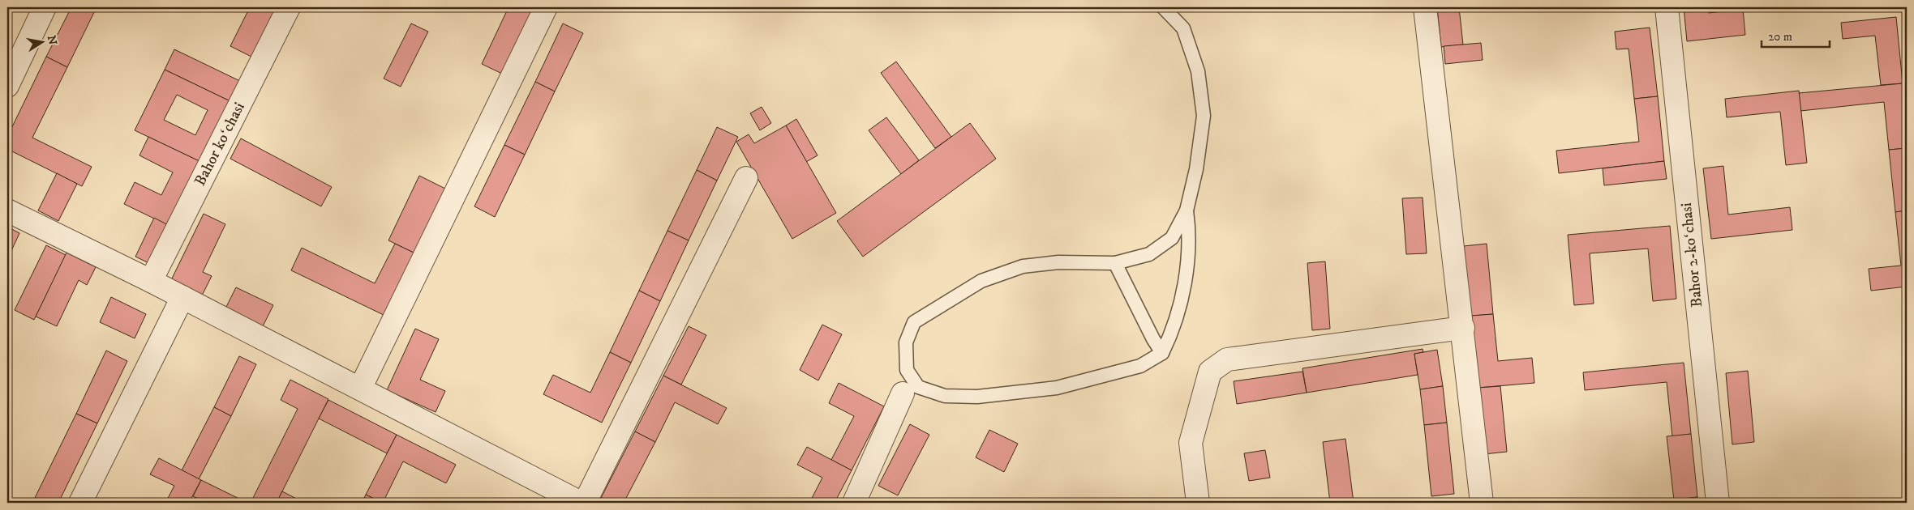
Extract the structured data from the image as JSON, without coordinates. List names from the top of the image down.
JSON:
{
  "streets": {
    "street": ["Bahor koʻchasi", "Bahor 2-koʻchasi"]
  },
  "scale_bar": "20 m",
  "north": "right"
}
